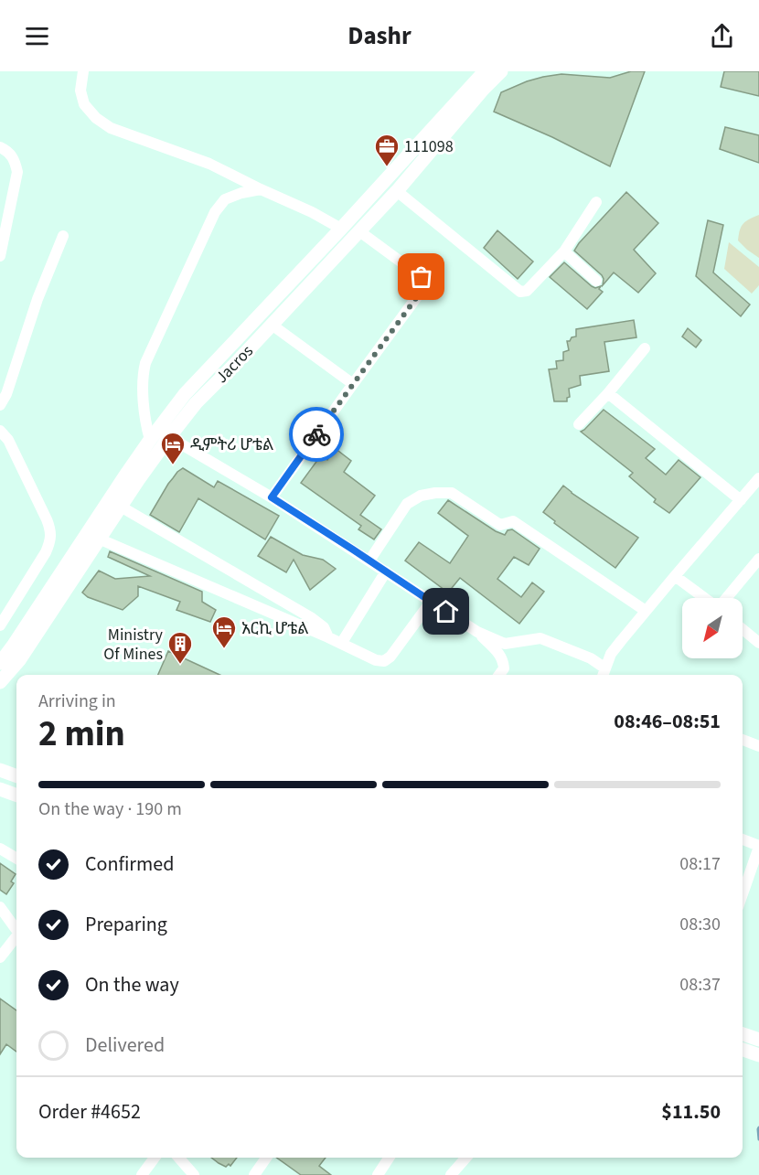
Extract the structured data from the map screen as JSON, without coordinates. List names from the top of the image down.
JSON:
{
  "streets": {
    "main road": ["Jacros"]
  },
  "places": {
    "office": ["111098"],
    "hotel": ["ዲምትሪ ሆቴል", "አርኪ ሆቴል"],
    "building": ["Ministry Of Mines"]
  },
  "north": "bottom left",
  "page": {
    "header": "Dashr",
    "heading": ["2 min", "Arriving in", "08:46–08:51"],
    "panel": ["Order #4652", "$11.50"],
    "bar": "On the way · 190 m",
    "list": [
      ["Confirmed", "08:17"],
      ["Preparing", "08:30"],
      ["On the way", "08:37"],
      "Delivered"
    ]
  }
}
